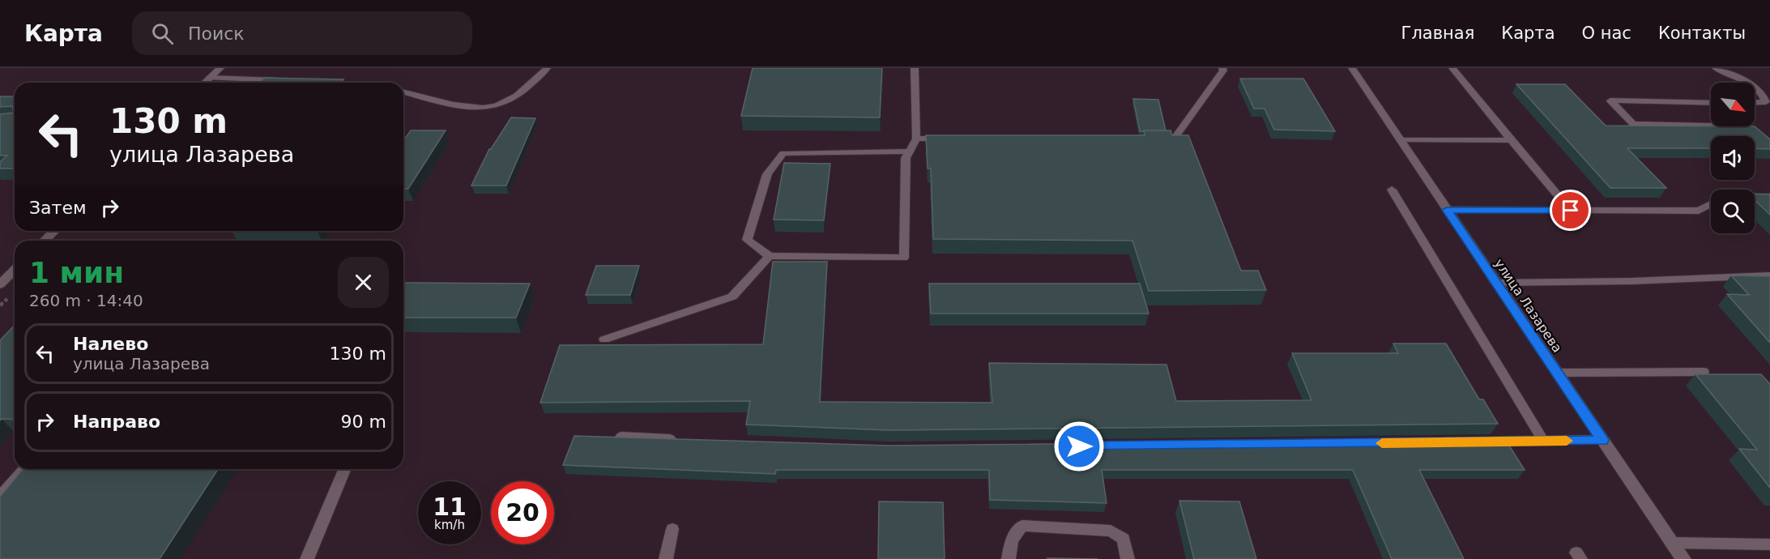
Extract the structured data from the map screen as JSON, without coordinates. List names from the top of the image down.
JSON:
{
  "streets": {
    "main road": ["улица Лазарева"]
  },
  "north": "bottom right",
  "page": {
    "header": "Карта",
    "search": "Поиск",
    "nav": [
      "Главная",
      "Карта",
      "О нас",
      "Контакты"
    ],
    "turn": ["130 m", "улица Лазарева"],
    "then": "Затем",
    "heading": ["1 мин", "260 m · 14:40"],
    "list": [
      {
        "name": "Налево",
        "note": "улица Лазарева",
        "value": "130 m"
      },
      {
        "name": "Направо",
        "value": "90 m"
      }
    ],
    "speed": "11 km/h",
    "limit": "20"
  }
}
